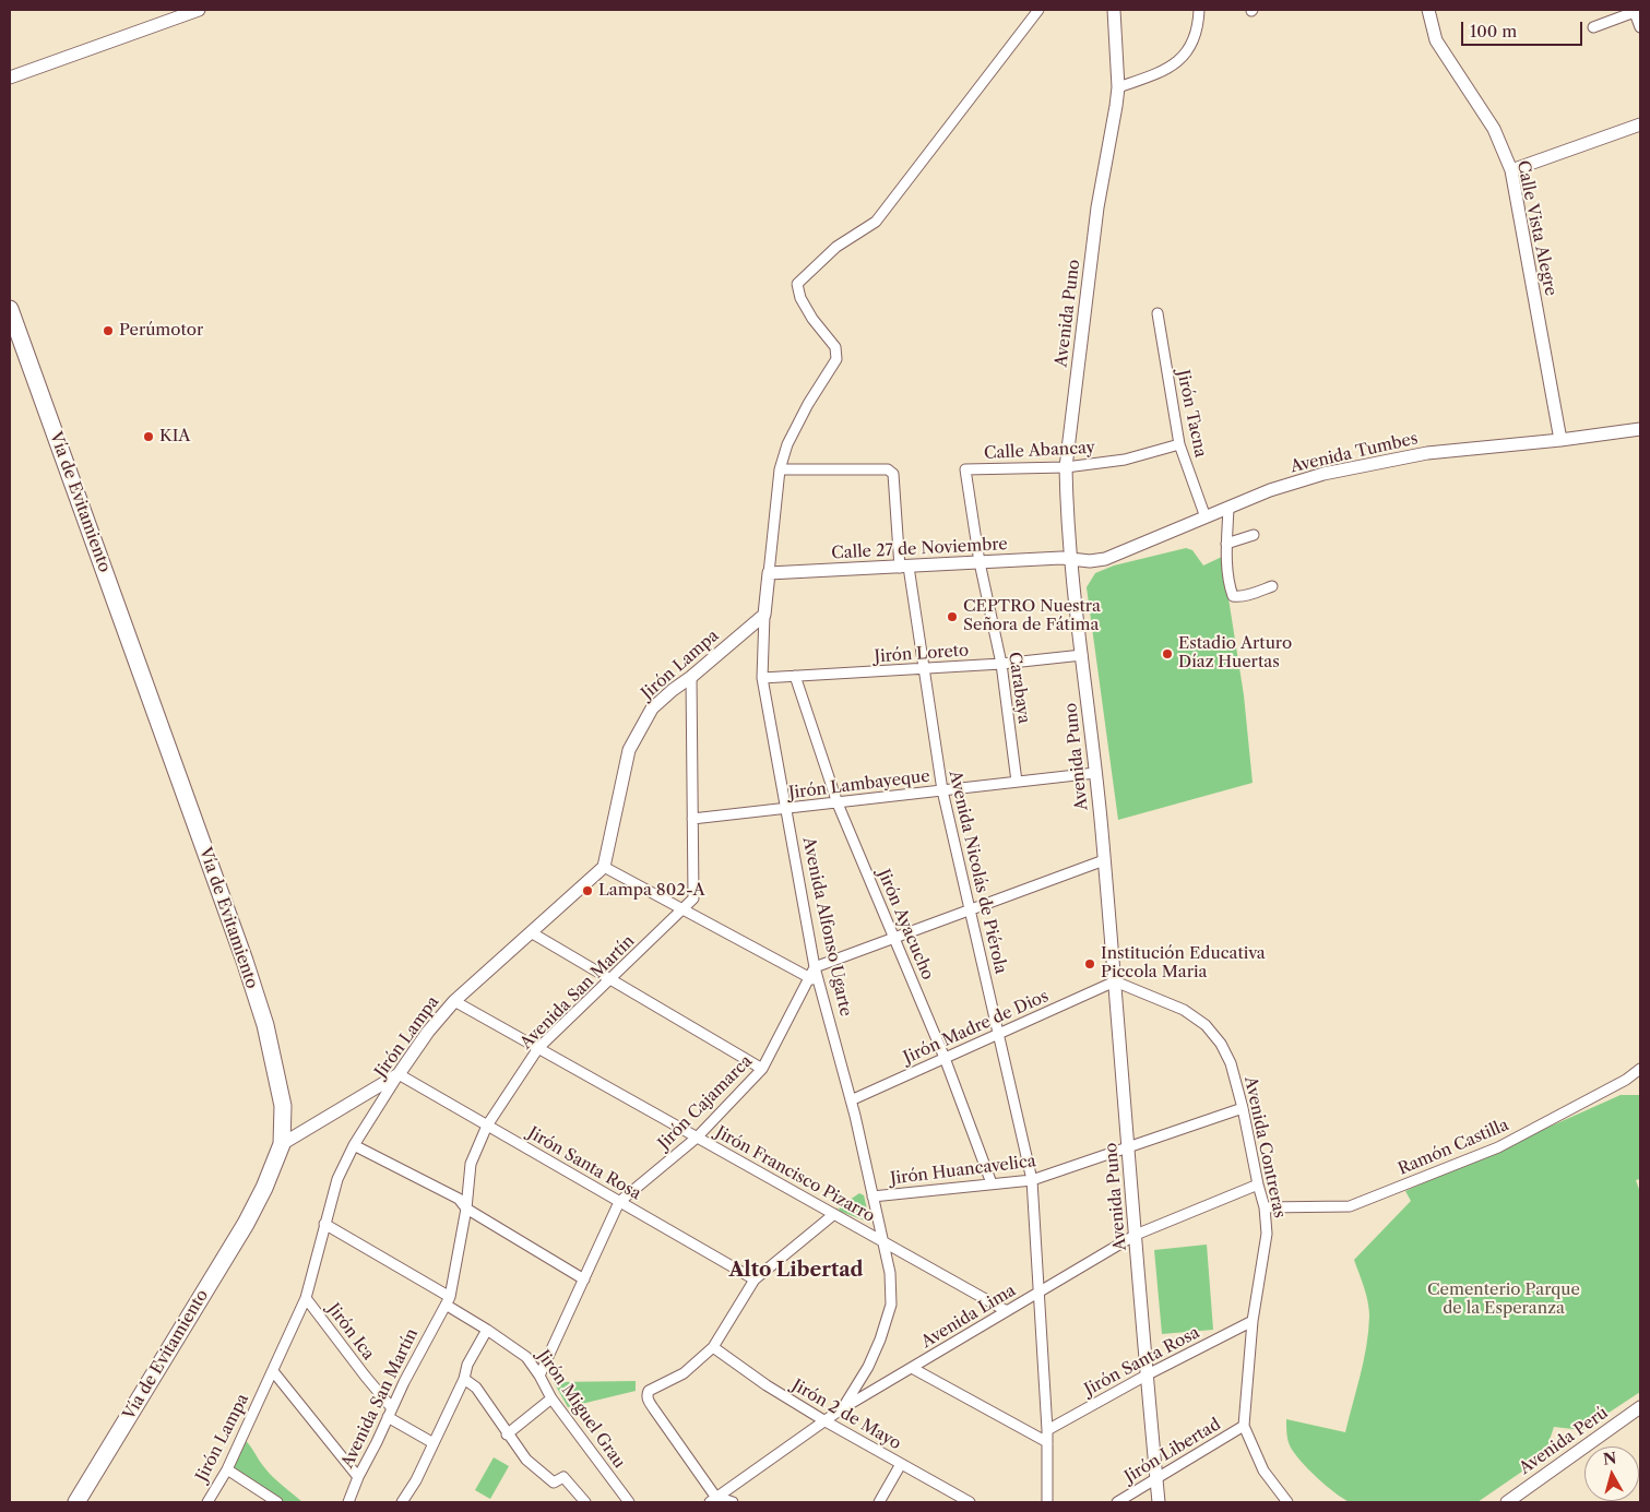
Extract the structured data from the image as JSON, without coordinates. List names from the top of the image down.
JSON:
{
  "streets": {
    "highway": ["Vía de Evitamiento"],
    "street": [
      "Calle Vista Alegre",
      "Avenida Puno",
      "Jirón Tacna",
      "Calle Abancay",
      "Avenida Tumbes",
      "Calle 27 de Noviembre",
      "Jirón Loreto",
      "Jirón Lampa",
      "Carabaya",
      "Jirón Lambayeque",
      "Avenida Nicolás de Piérola",
      "Jirón Ayacucho",
      "Avenida Alfonso Ugarte",
      "Avenida San Martín",
      "Jirón Madre de Dios",
      "Jirón Cajamarca",
      "Avenida Contreras",
      "Ramón Castilla",
      "Jirón Santa Rosa",
      "Jirón Huancavelica",
      "Jirón Francisco Pizarro",
      "Avenida Lima",
      "Jirón Ica",
      "Jirón Miguel Grau",
      "Jirón 2 de Mayo",
      "Avenida Perú",
      "Jirón Libertad"
    ]
  },
  "crossings": [
    ["Calle Vista Alegre", "Avenida Tumbes"],
    ["Avenida Puno", "Calle Abancay"],
    ["Avenida Puno", "Avenida Tumbes"],
    ["Avenida Puno", "Calle 27 de Noviembre"],
    ["Avenida Puno", "Jirón Loreto"],
    ["Avenida Puno", "Jirón Lambayeque"],
    ["Avenida Puno", "Jirón Madre de Dios"],
    ["Avenida Puno", "Avenida Contreras"],
    ["Avenida Puno", "Jirón Santa Rosa"],
    ["Avenida Puno", "Jirón Huancavelica"],
    ["Avenida Puno", "Avenida Lima"],
    ["Avenida Puno", "Jirón Libertad"],
    ["Jirón Tacna", "Calle Abancay"],
    ["Jirón Tacna", "Avenida Tumbes"],
    ["Calle Abancay", "Carabaya"],
    ["Avenida Tumbes", "Calle 27 de Noviembre"],
    ["Calle 27 de Noviembre", "Carabaya"],
    ["Calle 27 de Noviembre", "Avenida Nicolás de Piérola"],
    ["Calle 27 de Noviembre", "Avenida Alfonso Ugarte"],
    ["Jirón Loreto", "Carabaya"],
    ["Jirón Loreto", "Avenida Nicolás de Piérola"],
    ["Jirón Loreto", "Jirón Ayacucho"],
    ["Jirón Loreto", "Avenida Alfonso Ugarte"],
    ["Jirón Lampa", "Avenida Alfonso Ugarte"],
    ["Jirón Lampa", "Avenida San Martín"],
    ["Jirón Lampa", "Jirón Santa Rosa"],
    ["Jirón Lampa", "Jirón Francisco Pizarro"],
    ["Jirón Lampa", "Jirón Ica"],
    ["Jirón Lampa", "Jirón Miguel Grau"],
    ["Carabaya", "Jirón Lambayeque"],
    ["Jirón Lambayeque", "Avenida Nicolás de Piérola"],
    ["Jirón Lambayeque", "Jirón Ayacucho"],
    ["Jirón Lambayeque", "Avenida Alfonso Ugarte"],
    ["Jirón Lambayeque", "Avenida San Martín"],
    ["Avenida Nicolás de Piérola", "Avenida Alfonso Ugarte"],
    ["Avenida Nicolás de Piérola", "Jirón Madre de Dios"],
    ["Avenida Nicolás de Piérola", "Jirón Santa Rosa"],
    ["Avenida Nicolás de Piérola", "Jirón Huancavelica"],
    ["Avenida Nicolás de Piérola", "Avenida Lima"],
    ["Jirón Ayacucho", "Jirón Madre de Dios"],
    ["Jirón Ayacucho", "Jirón Huancavelica"],
    ["Avenida Alfonso Ugarte", "Jirón Madre de Dios"],
    ["Avenida Alfonso Ugarte", "Jirón Cajamarca"],
    ["Avenida Alfonso Ugarte", "Jirón Huancavelica"],
    ["Avenida Alfonso Ugarte", "Jirón Francisco Pizarro"],
    ["Avenida Alfonso Ugarte", "Avenida Lima"],
    ["Avenida San Martín", "Jirón Santa Rosa"],
    ["Avenida San Martín", "Jirón Francisco Pizarro"],
    ["Avenida San Martín", "Jirón Ica"],
    ["Avenida San Martín", "Jirón Miguel Grau"],
    ["Jirón Madre de Dios", "Avenida Contreras"],
    ["Jirón Cajamarca", "Jirón Santa Rosa"],
    ["Jirón Cajamarca", "Jirón Francisco Pizarro"],
    ["Jirón Cajamarca", "Jirón Miguel Grau"],
    ["Avenida Contreras", "Ramón Castilla"],
    ["Avenida Contreras", "Jirón Santa Rosa"],
    ["Avenida Contreras", "Jirón Huancavelica"],
    ["Avenida Contreras", "Avenida Lima"],
    ["Avenida Contreras", "Jirón Libertad"],
    ["Jirón Francisco Pizarro", "Avenida Lima"],
    ["Avenida Lima", "Jirón 2 de Mayo"]
  ],
  "districts": ["Alto Libertad"],
  "parks": ["Cementerio Parque de la Esperanza"],
  "places": [
    "Perúmotor",
    "KIA",
    "CEPTRO Nuestra Señora de Fátima",
    "Estadio Arturo Díaz Huertas",
    "Lampa 802-A",
    "Institución Educativa Piccola Maria"
  ],
  "scale_bar": "100 m",
  "north": "top"
}
